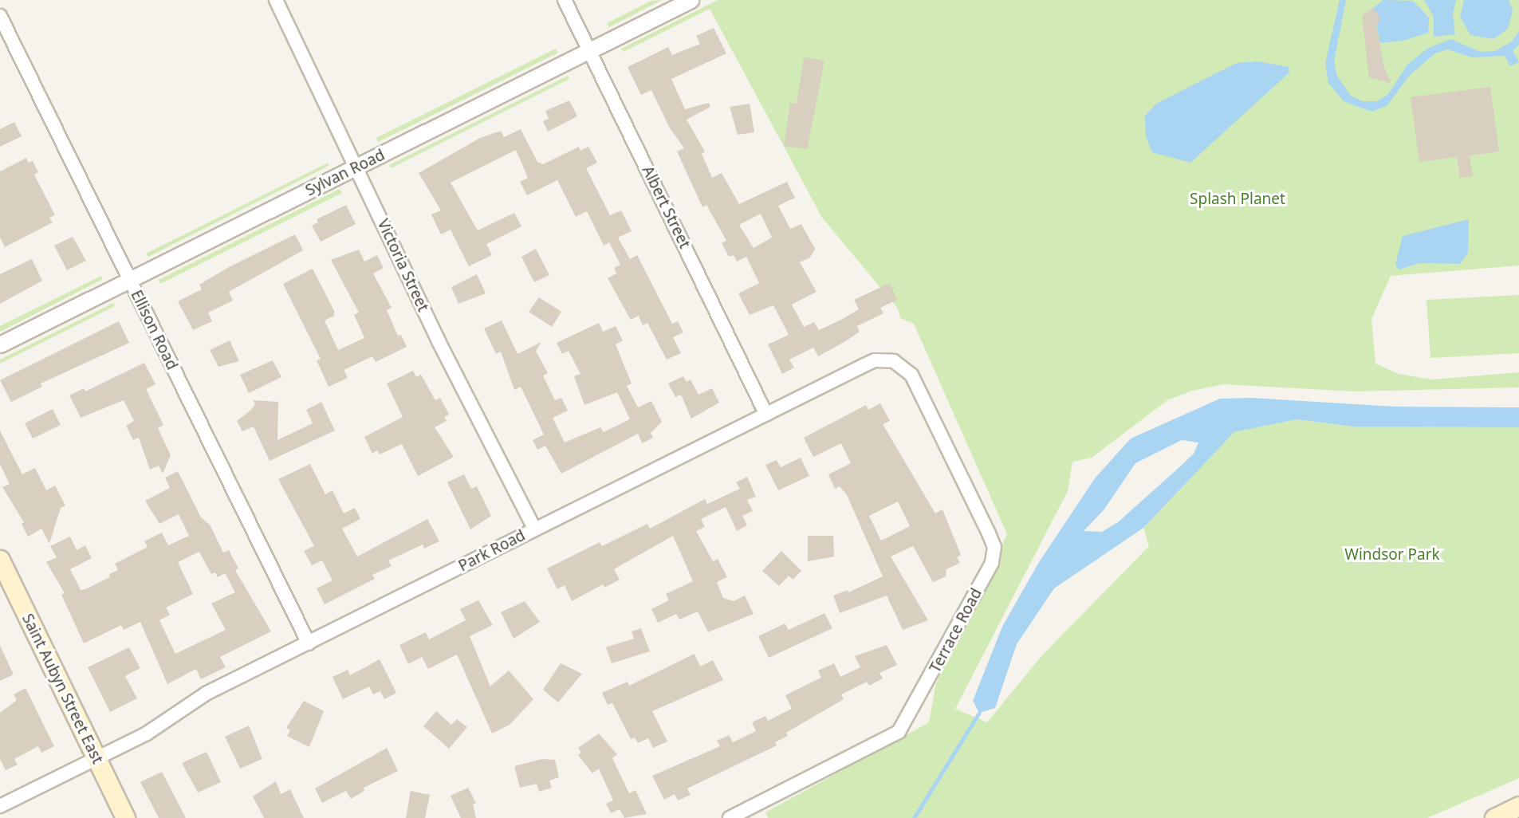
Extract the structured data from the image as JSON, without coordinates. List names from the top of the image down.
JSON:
{
  "streets": {
    "main road": ["Saint Aubyn Street East"],
    "street": [
      "Sylvan Road",
      "Albert Street",
      "Victoria Street",
      "Ellison Road",
      "Park Road",
      "Terrace Road"
    ]
  },
  "crossings": [
    ["Sylvan Road", "Albert Street"],
    ["Sylvan Road", "Victoria Street"],
    ["Sylvan Road", "Ellison Road"],
    ["Albert Street", "Park Road"],
    ["Victoria Street", "Park Road"],
    ["Ellison Road", "Park Road"],
    ["Park Road", "Terrace Road"],
    ["Park Road", "Saint Aubyn Street East"]
  ],
  "parks": ["Splash Planet", "Windsor Park"]
}
